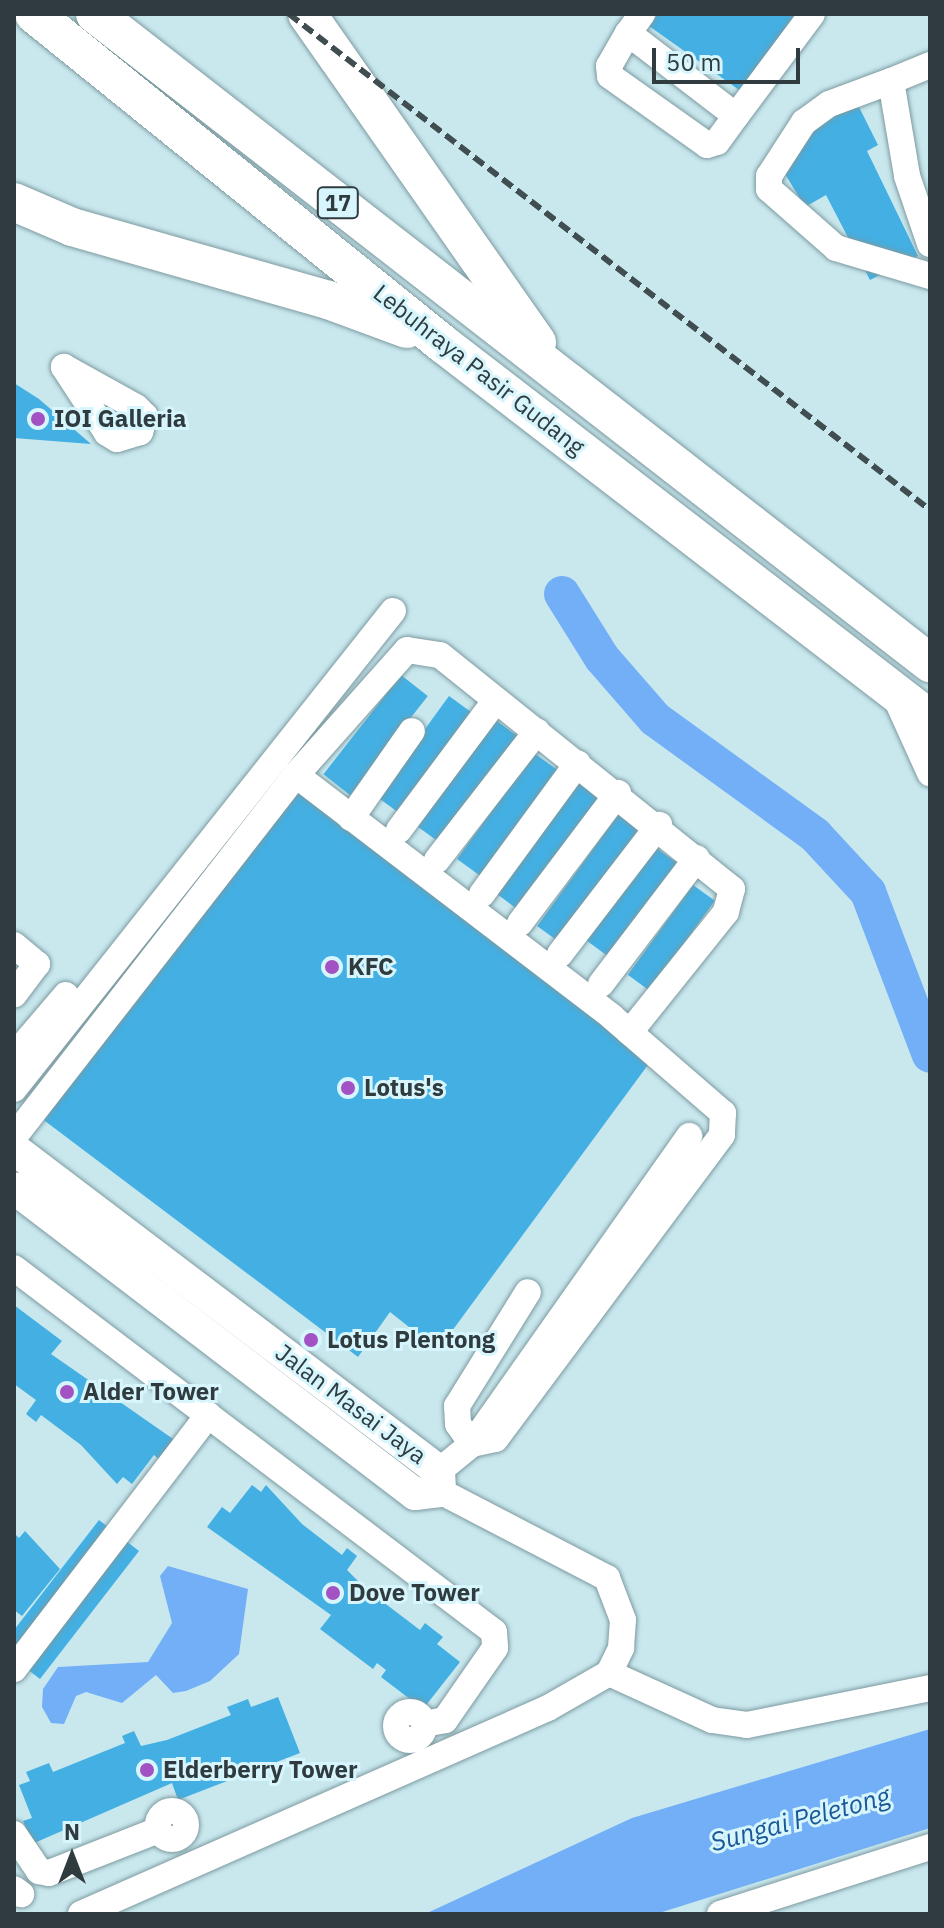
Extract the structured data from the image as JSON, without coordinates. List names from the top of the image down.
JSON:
{
  "streets": {
    "highway": ["17", "Lebuhraya Pasir Gudang"],
    "main road": ["Jalan Masai Jaya"]
  },
  "water": ["Sungai Peletong"],
  "places": [
    "IOI Galleria",
    "KFC",
    "Lotus's",
    "Lotus Plentong",
    "Alder Tower",
    "Dove Tower",
    "Elderberry Tower"
  ],
  "scale_bar": "50 m",
  "north": "top"
}
